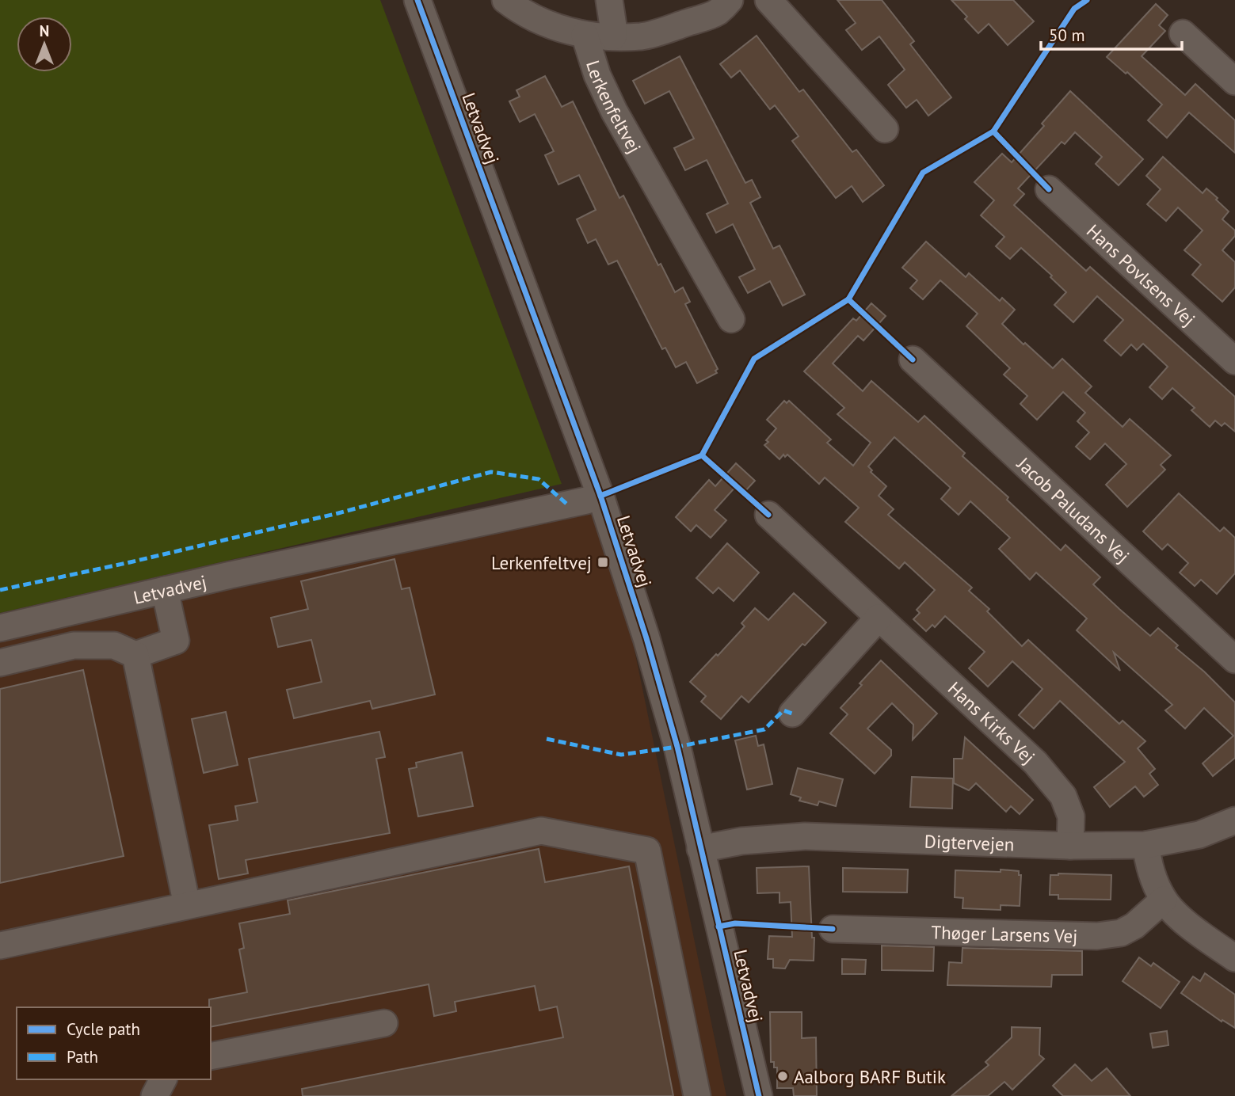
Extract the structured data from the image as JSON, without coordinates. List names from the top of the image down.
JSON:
{
  "streets": {
    "street": [
      "Lerkenfeltvej",
      "Letvadvej",
      "Hans Povlsens Vej",
      "Jacob Paludans Vej",
      "Hans Kirks Vej",
      "Digtervejen",
      "Thøger Larsens Vej"
    ]
  },
  "crossings": [
    ["Letvadvej", "Digtervejen"],
    ["Hans Kirks Vej", "Digtervejen"]
  ],
  "places": {
    "transit": ["Lerkenfeltvej"],
    "other": ["Aalborg BARF Butik"]
  },
  "legend": ["Cycle path", "Path"],
  "scale_bar": "50 m",
  "north": "top"
}
